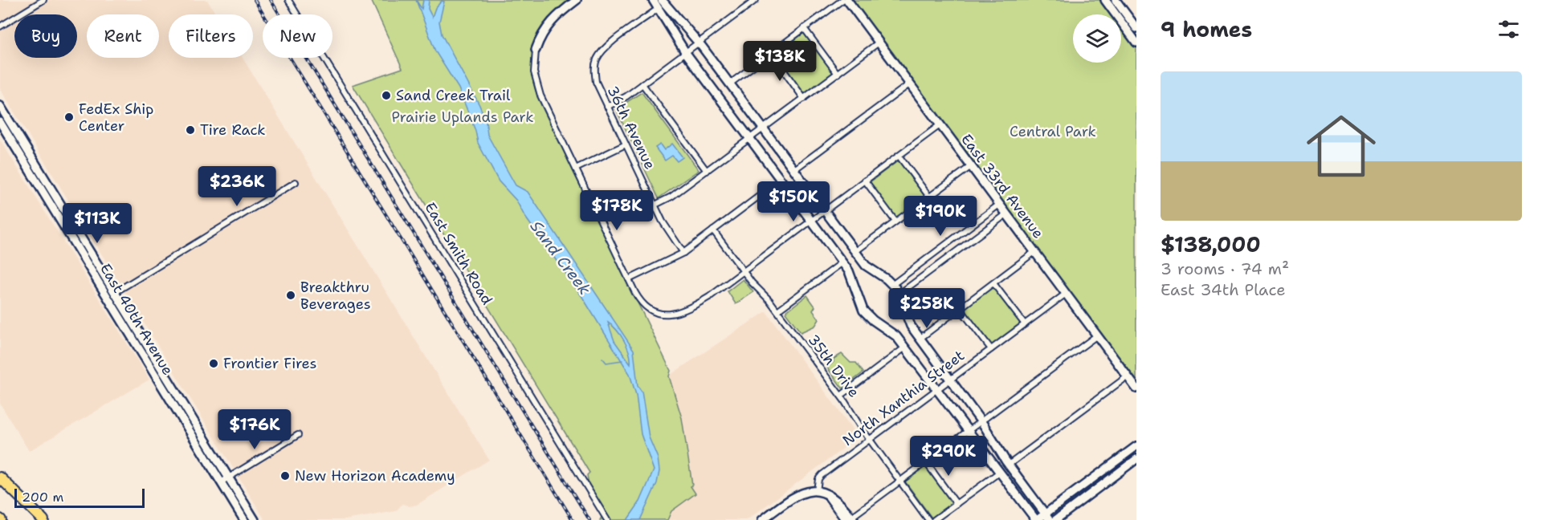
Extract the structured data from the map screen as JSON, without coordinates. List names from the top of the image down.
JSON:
{
  "streets": {
    "street": [
      "36th Avenue",
      "East 33rd Avenue",
      "East Smith Road",
      "East 40th Avenue",
      "35th Drive",
      "North Xanthia Street"
    ]
  },
  "crossings": [
    ["East 33rd Avenue", "North Xanthia Street"],
    ["35th Drive", "North Xanthia Street"]
  ],
  "water": ["Sand Creek"],
  "parks": ["Prairie Uplands Park", "Central Park"],
  "places": [
    "Sand Creek Trail",
    "FedEx Ship Center",
    "Tire Rack",
    "Breakthru Beverages",
    "Frontier Fires",
    "New Horizon Academy"
  ],
  "scale_bar": "200 m",
  "page": {
    "heading": "9 homes",
    "chip": [
      "Buy",
      "Rent",
      "Filters",
      "New"
    ],
    "price": [
      "$138K",
      "$236K",
      "$150K",
      "$178K",
      "$190K",
      "$113K",
      "$258K",
      "$176K",
      "$290K"
    ],
    "list": [
      {
        "name": "$138,000",
        "note": "3 rooms · 74 m² · East 34th Place"
      }
    ],
    "scale": "200 m"
  }
}
